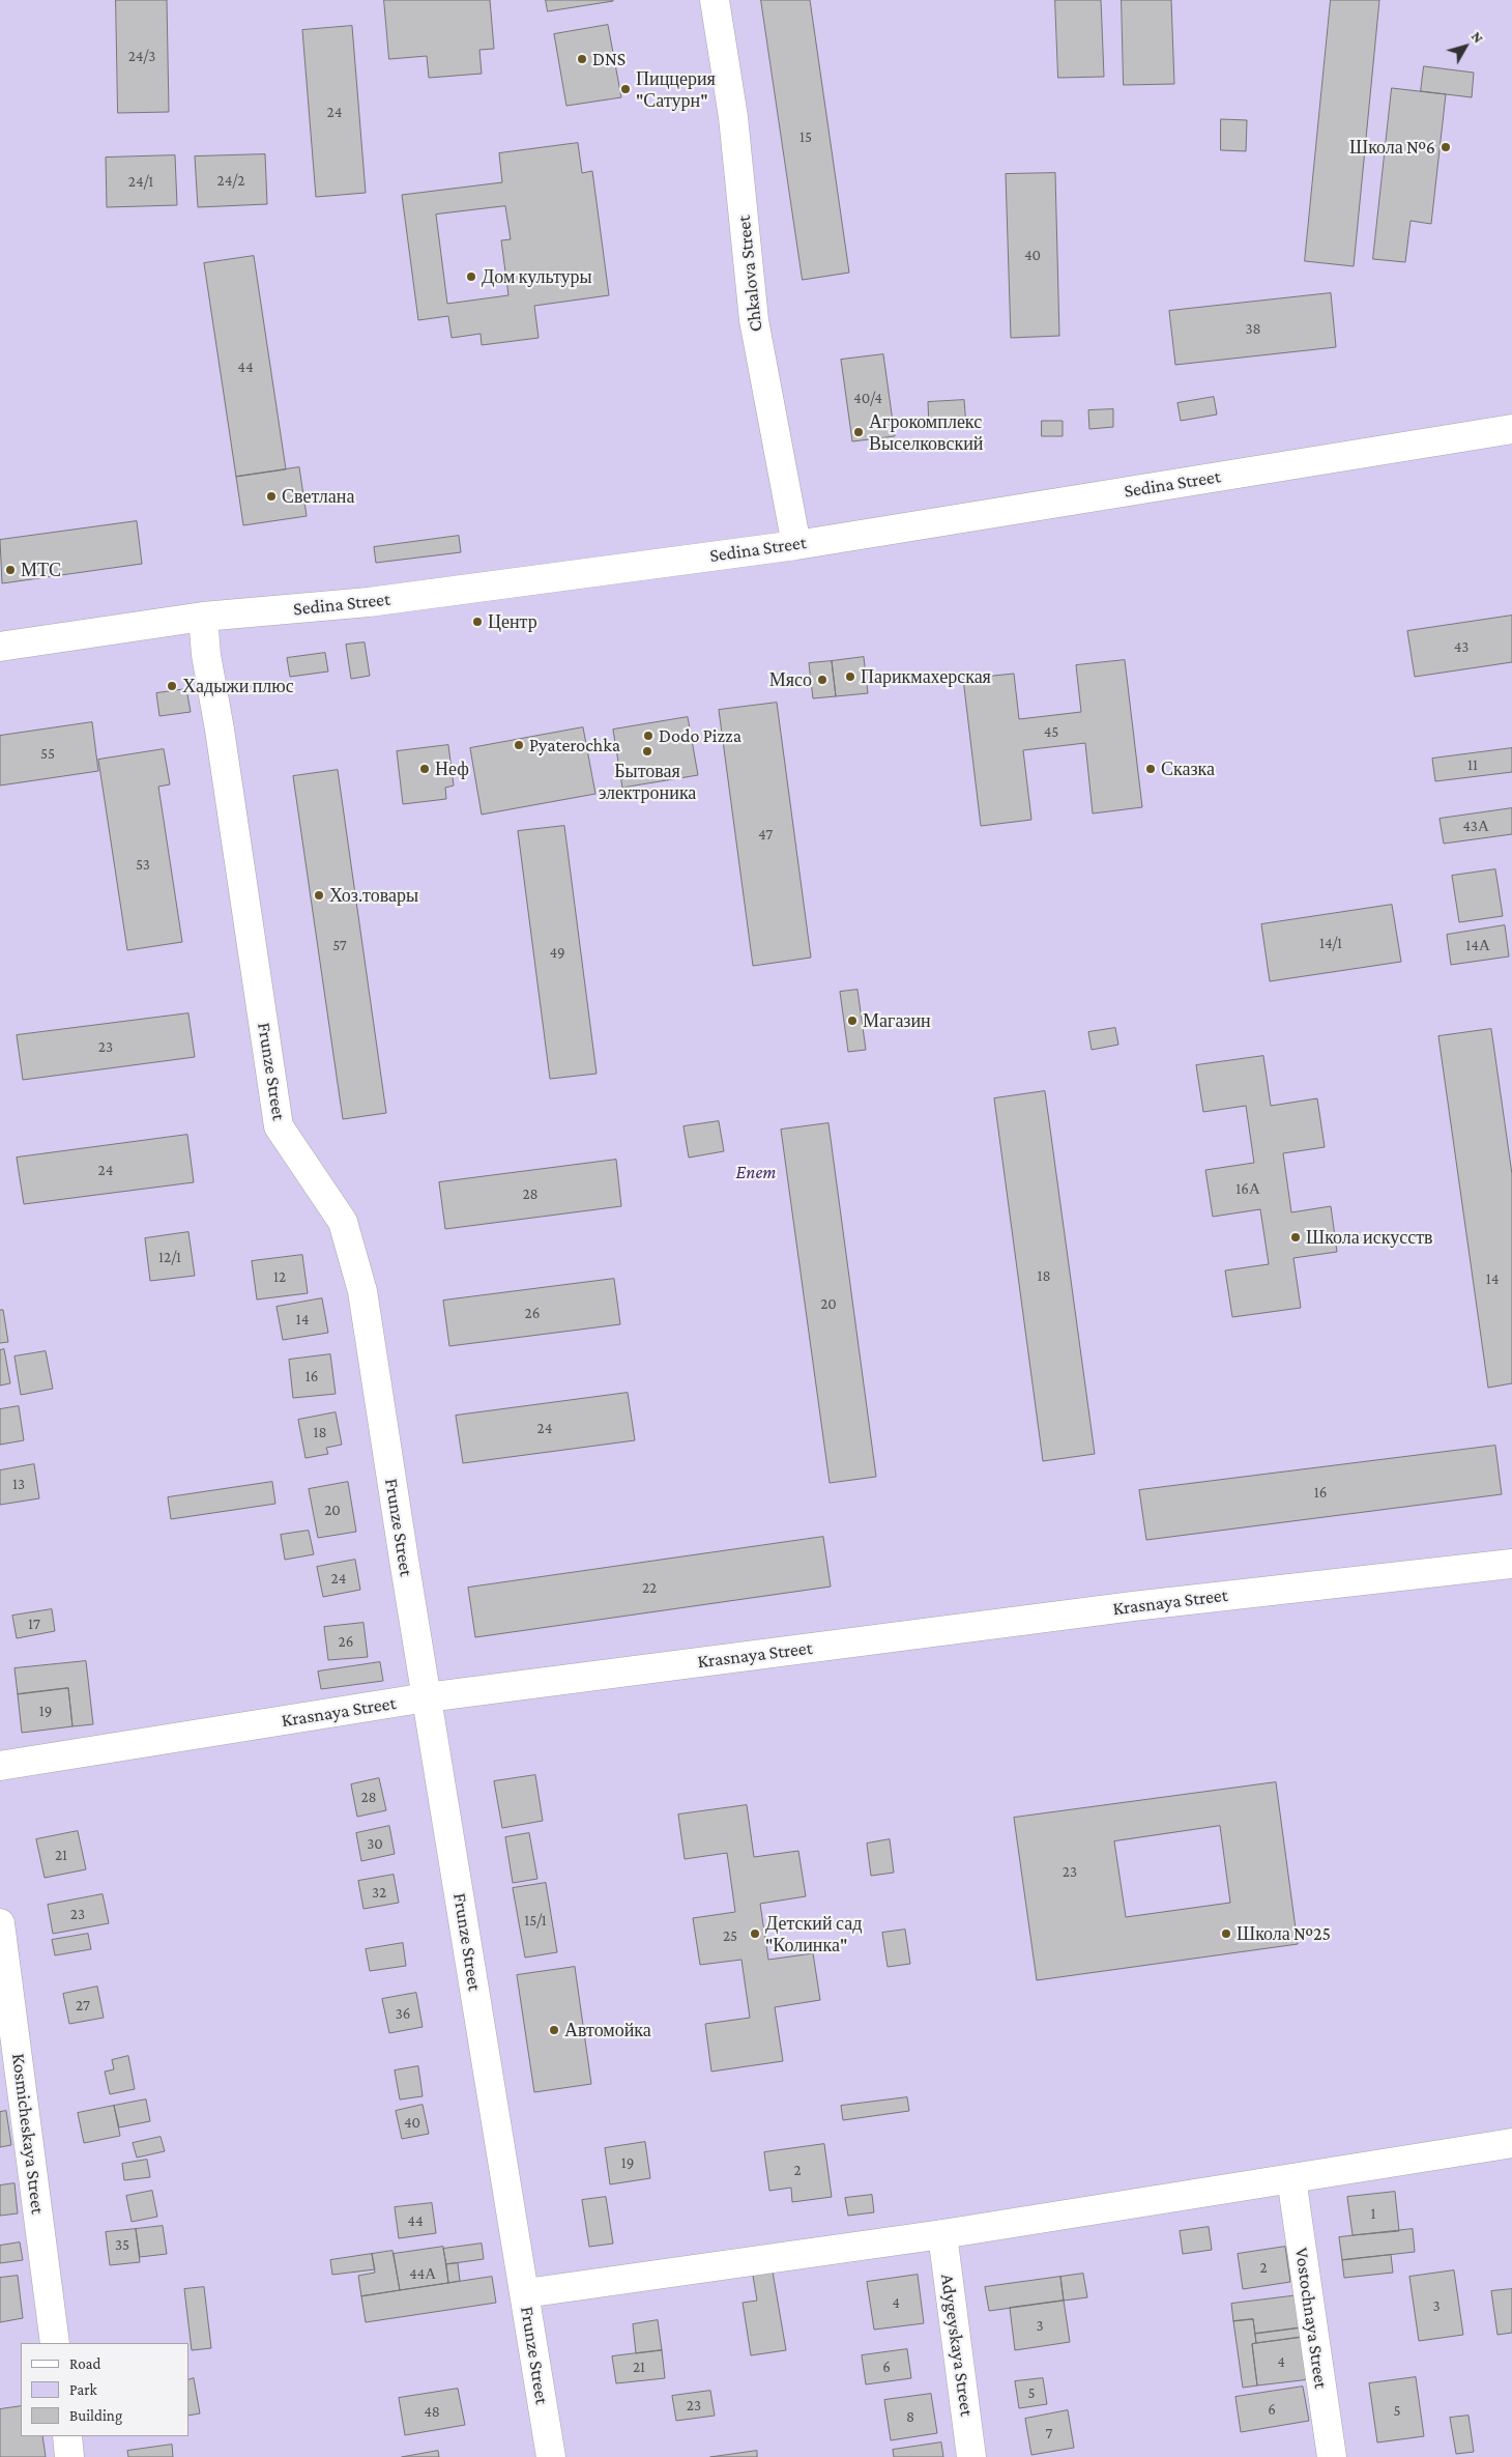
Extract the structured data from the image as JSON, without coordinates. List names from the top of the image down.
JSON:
{
  "streets": {
    "street": [
      "Chkalova Street",
      "Sedina Street",
      "Frunze Street",
      "Krasnaya Street",
      "Kosmicheskaya Street",
      "Vostochnaya Street",
      "Adygeyskaya Street"
    ]
  },
  "crossings": [
    ["Chkalova Street", "Sedina Street"],
    ["Sedina Street", "Frunze Street"],
    ["Frunze Street", "Krasnaya Street"]
  ],
  "parks": ["Enem"],
  "places": [
    "DNS",
    "Пиццерия \"Сатурн\"",
    "Школа №6",
    "Дом культуры",
    "Агрокомплекс Выселковский",
    "Светлана",
    "МТС",
    "Центр",
    "Парикмахерская",
    "Мясо",
    "Хадыжи плюс",
    "Dodo Pizza",
    "Pyaterochka",
    "Бытовая электроника",
    "Неф",
    "Сказка",
    "Хоз.товары",
    "Магазин",
    "Школа искусств",
    "Детский сад \"Колинка\"",
    "Школа №25",
    "Автомойка"
  ],
  "house_numbers": [
    "24/3",
    "24",
    "15",
    "24/2",
    "24/1",
    "40",
    "38",
    "44",
    "40/4",
    "43",
    "45",
    "55",
    "11",
    "43А",
    "47",
    "53",
    "14/1",
    "57",
    "14А",
    "49",
    "23",
    "24",
    "16А",
    "28",
    "12/1",
    "18",
    "12",
    "14",
    "20",
    "26",
    "14",
    "16",
    "24",
    "18",
    "13",
    "16",
    "20",
    "24",
    "22",
    "17",
    "26",
    "19",
    "28",
    "30",
    "21",
    "23",
    "32",
    "23",
    "15/1",
    "25",
    "27",
    "36",
    "40",
    "19",
    "2",
    "1",
    "44",
    "35",
    "2",
    "44А",
    "4",
    "3",
    "3",
    "4",
    "21",
    "6",
    "5",
    "23",
    "6",
    "5",
    "48",
    "8",
    "7"
  ],
  "legend": ["Road", "Park", "Building"],
  "north": "top right"
}
